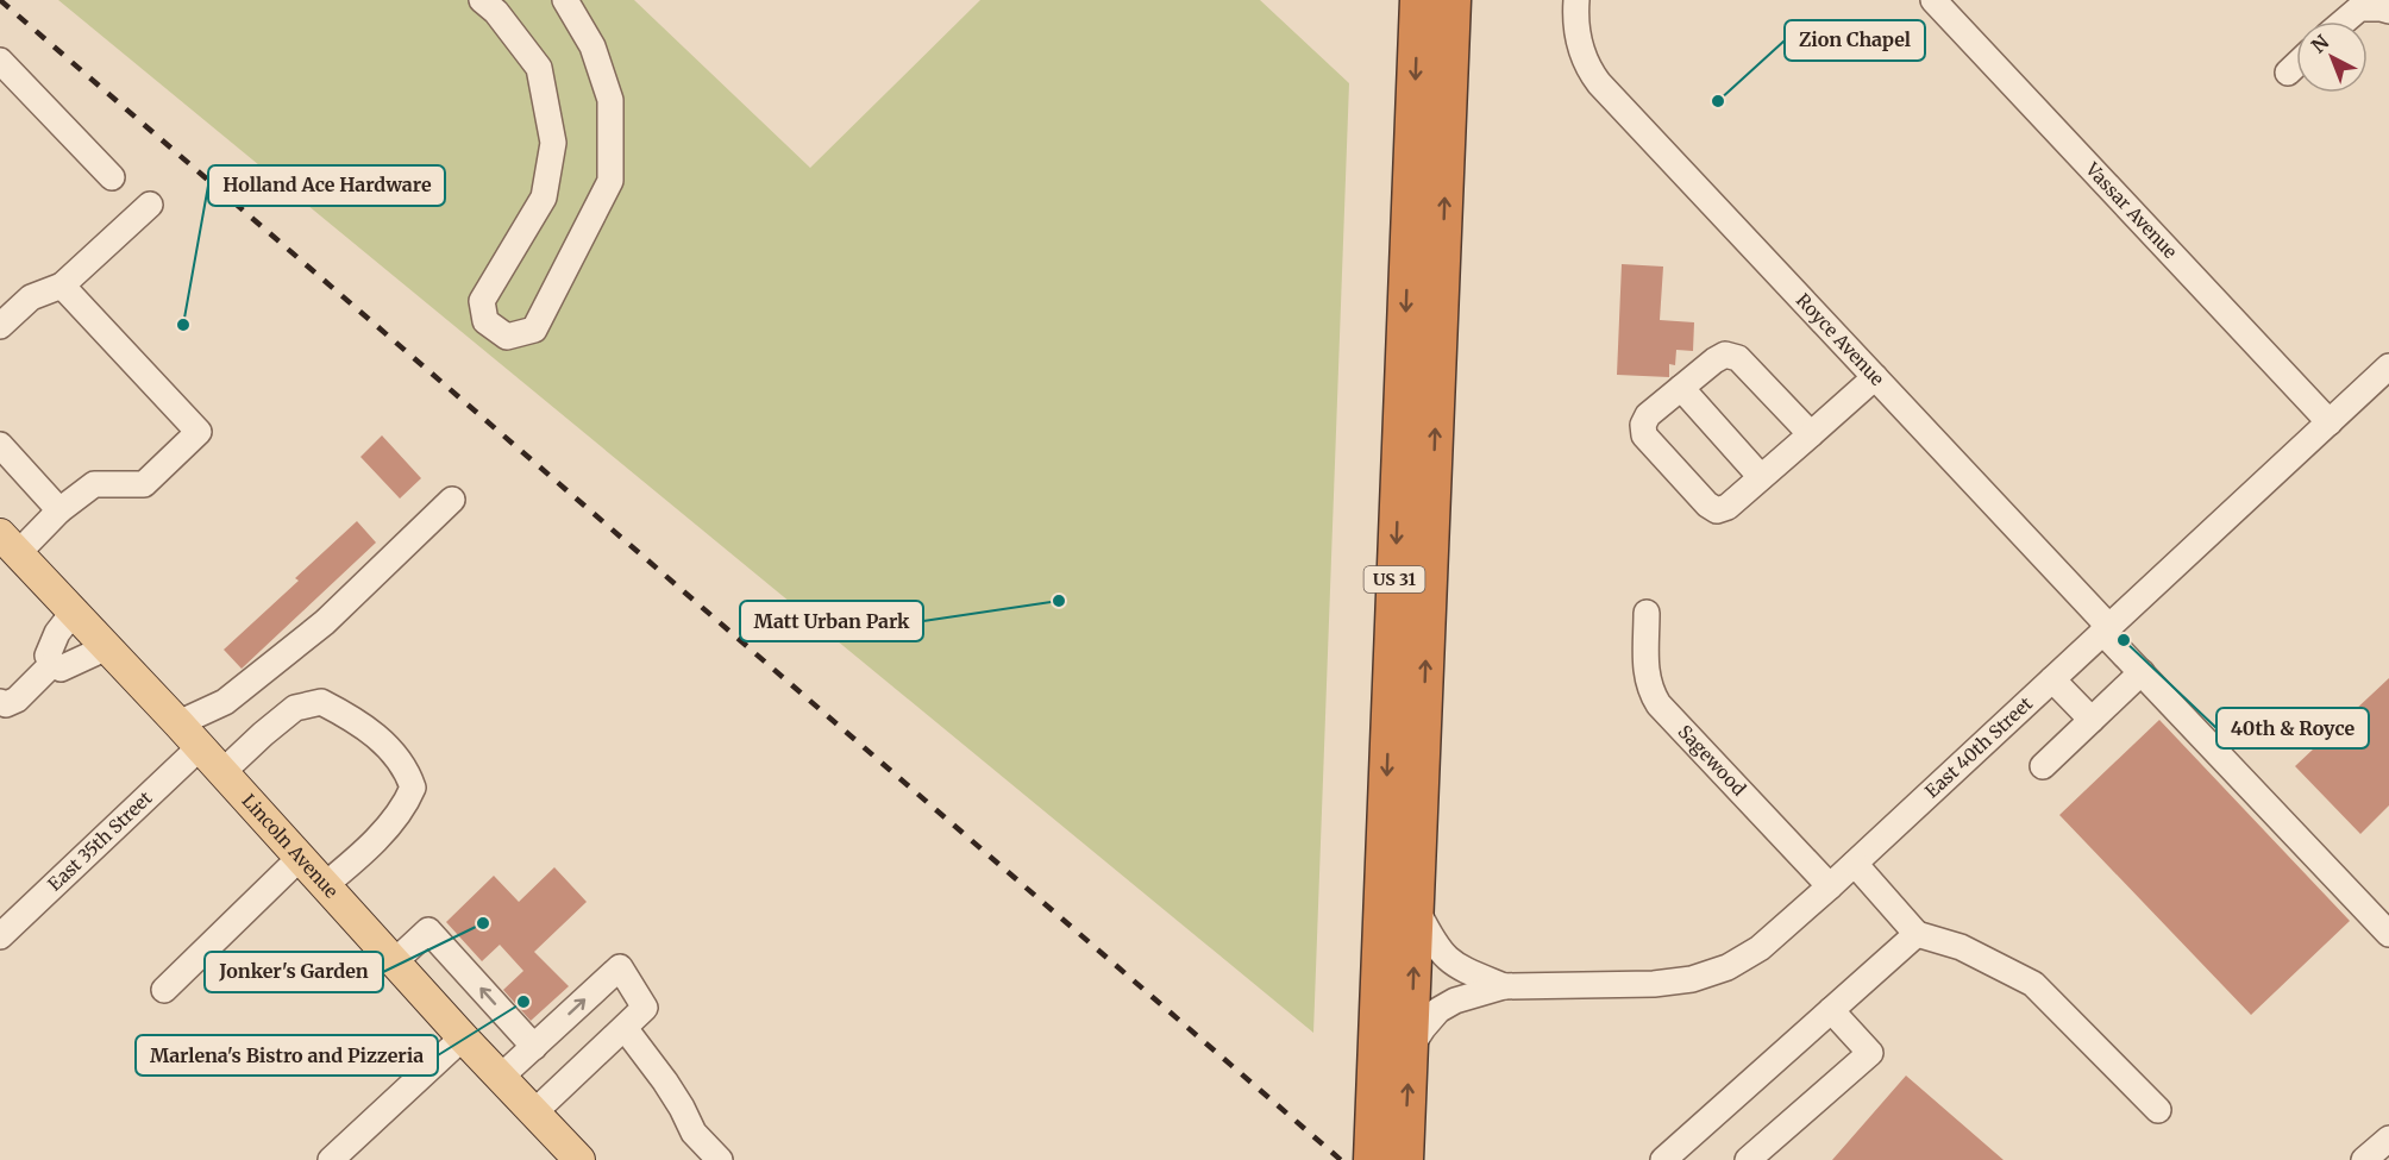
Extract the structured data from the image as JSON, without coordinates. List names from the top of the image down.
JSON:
{
  "streets": {
    "highway": ["US 31"],
    "main road": ["Lincoln Avenue"],
    "street": [
      "Vassar Avenue",
      "Royce Avenue",
      "East 40th Street",
      "Sagewood",
      "East 35th Street"
    ]
  },
  "crossings": [
    ["Vassar Avenue", "East 40th Street"],
    ["Royce Avenue", "East 40th Street"],
    ["East 40th Street", "Sagewood"],
    ["East 35th Street", "Lincoln Avenue"]
  ],
  "places": [
    "Zion Chapel",
    "Holland Ace Hardware",
    "Matt Urban Park",
    "40th & Royce",
    "Jonker's Garden",
    "Marlena's Bistro and Pizzeria"
  ],
  "north": "top left"
}
